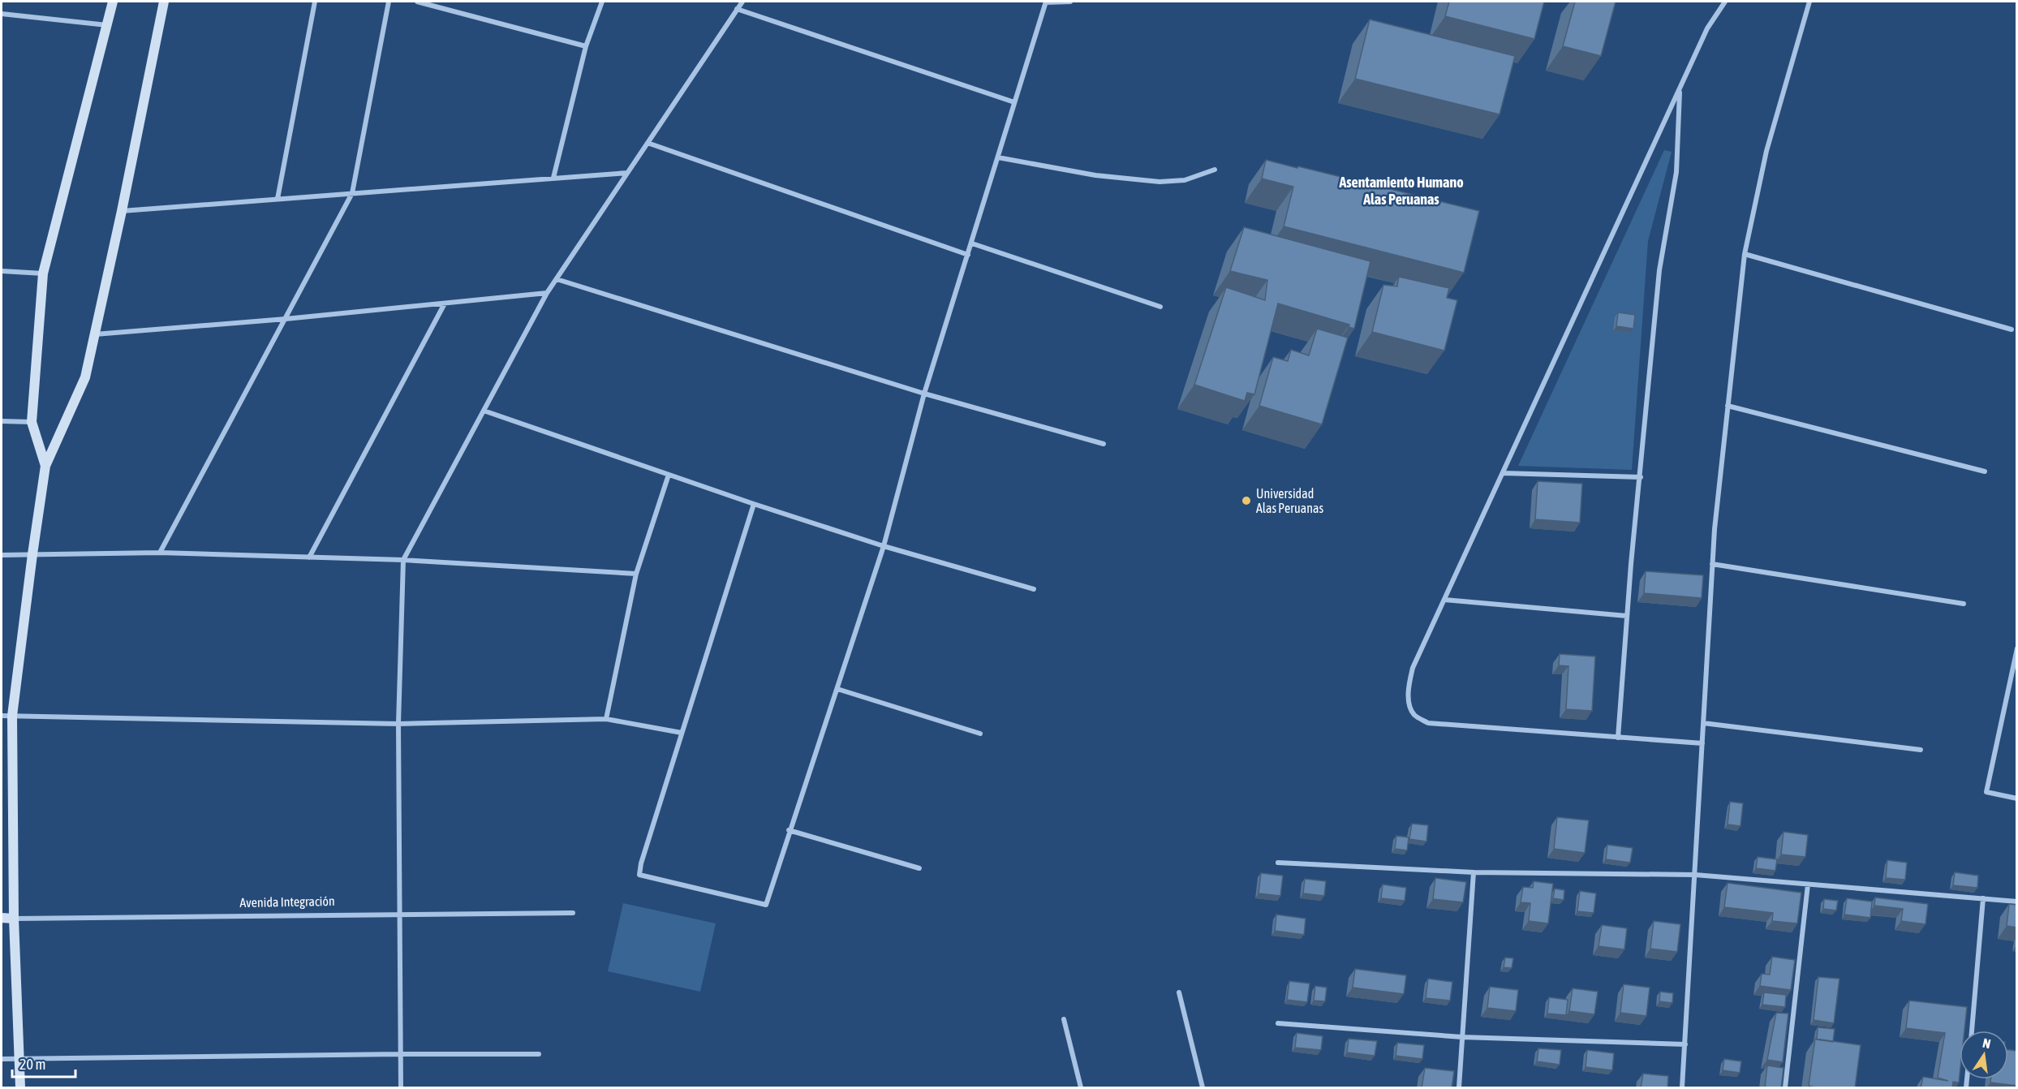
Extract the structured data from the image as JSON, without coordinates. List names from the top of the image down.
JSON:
{
  "streets": {
    "street": ["Avenida Integración"]
  },
  "districts": ["Asentamiento Humano Alas Peruanas"],
  "places": ["Universidad Alas Peruanas"],
  "scale_bar": "20 m",
  "north": "top"
}
